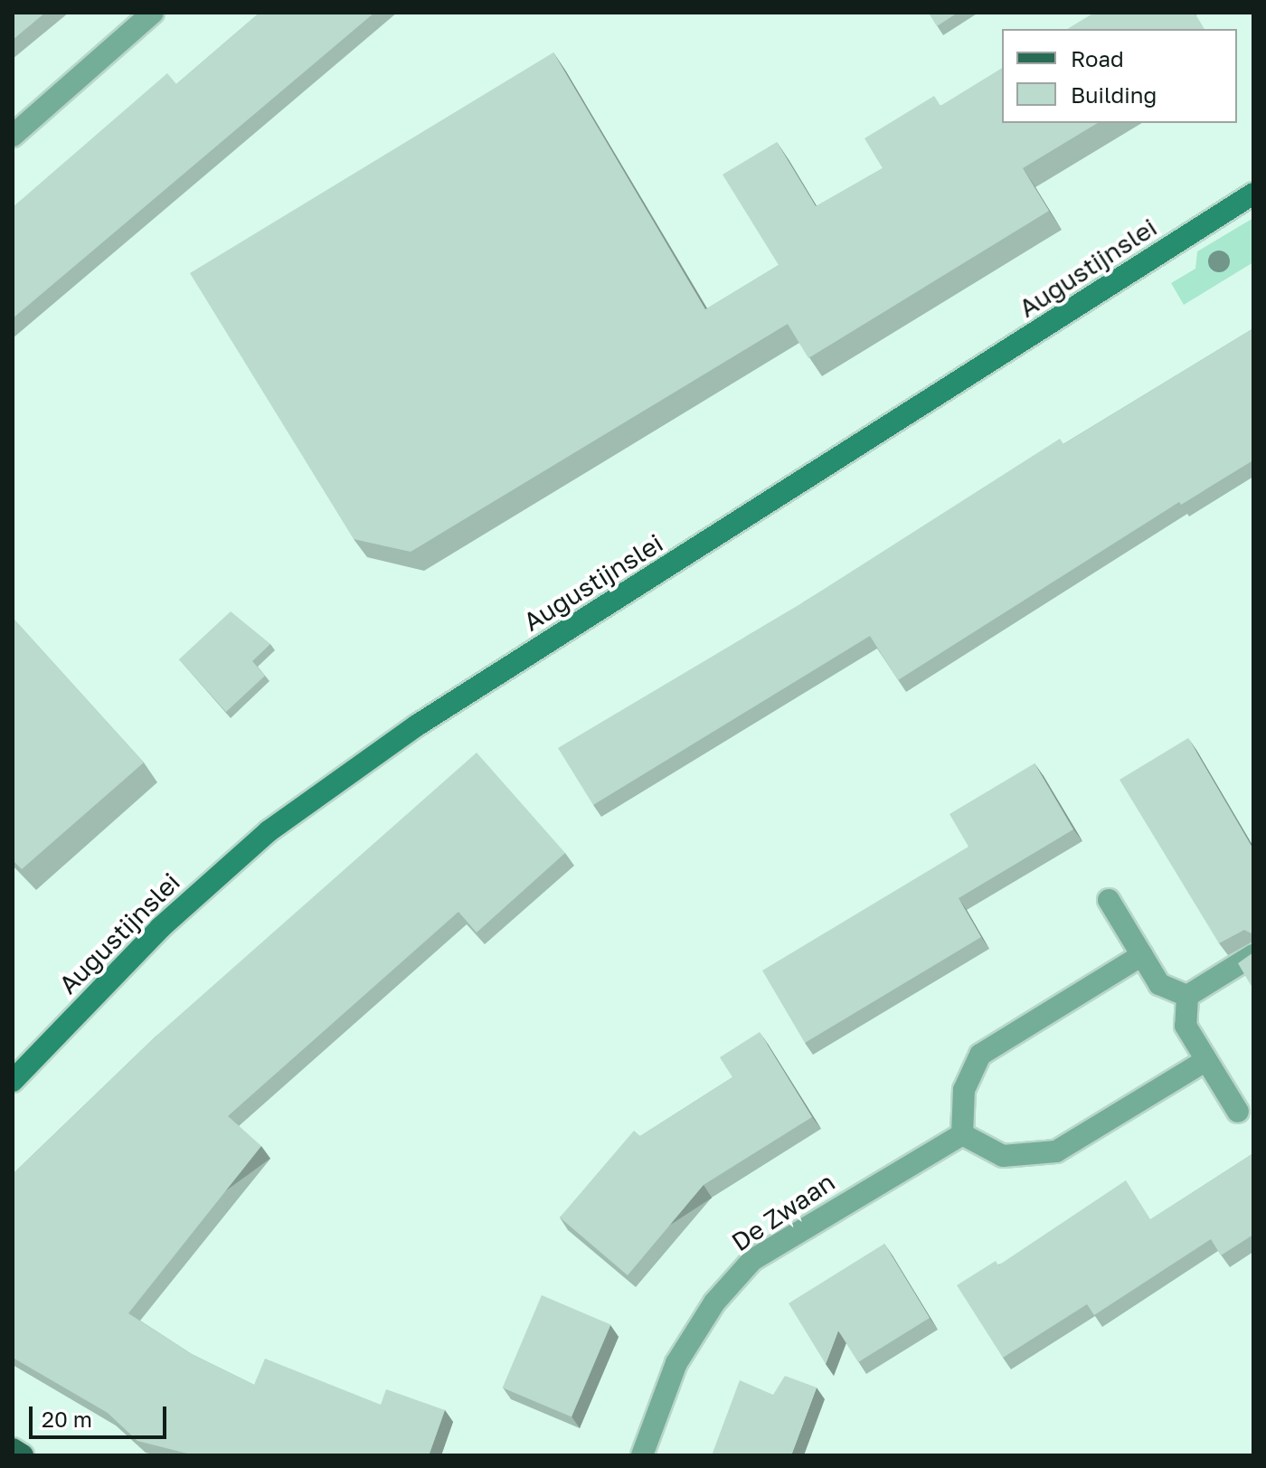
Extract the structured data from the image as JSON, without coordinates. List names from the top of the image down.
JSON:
{
  "streets": {
    "street": ["Augustijnslei", "De Zwaan"]
  },
  "legend": ["Road", "Building"],
  "scale_bar": "20 m"
}
